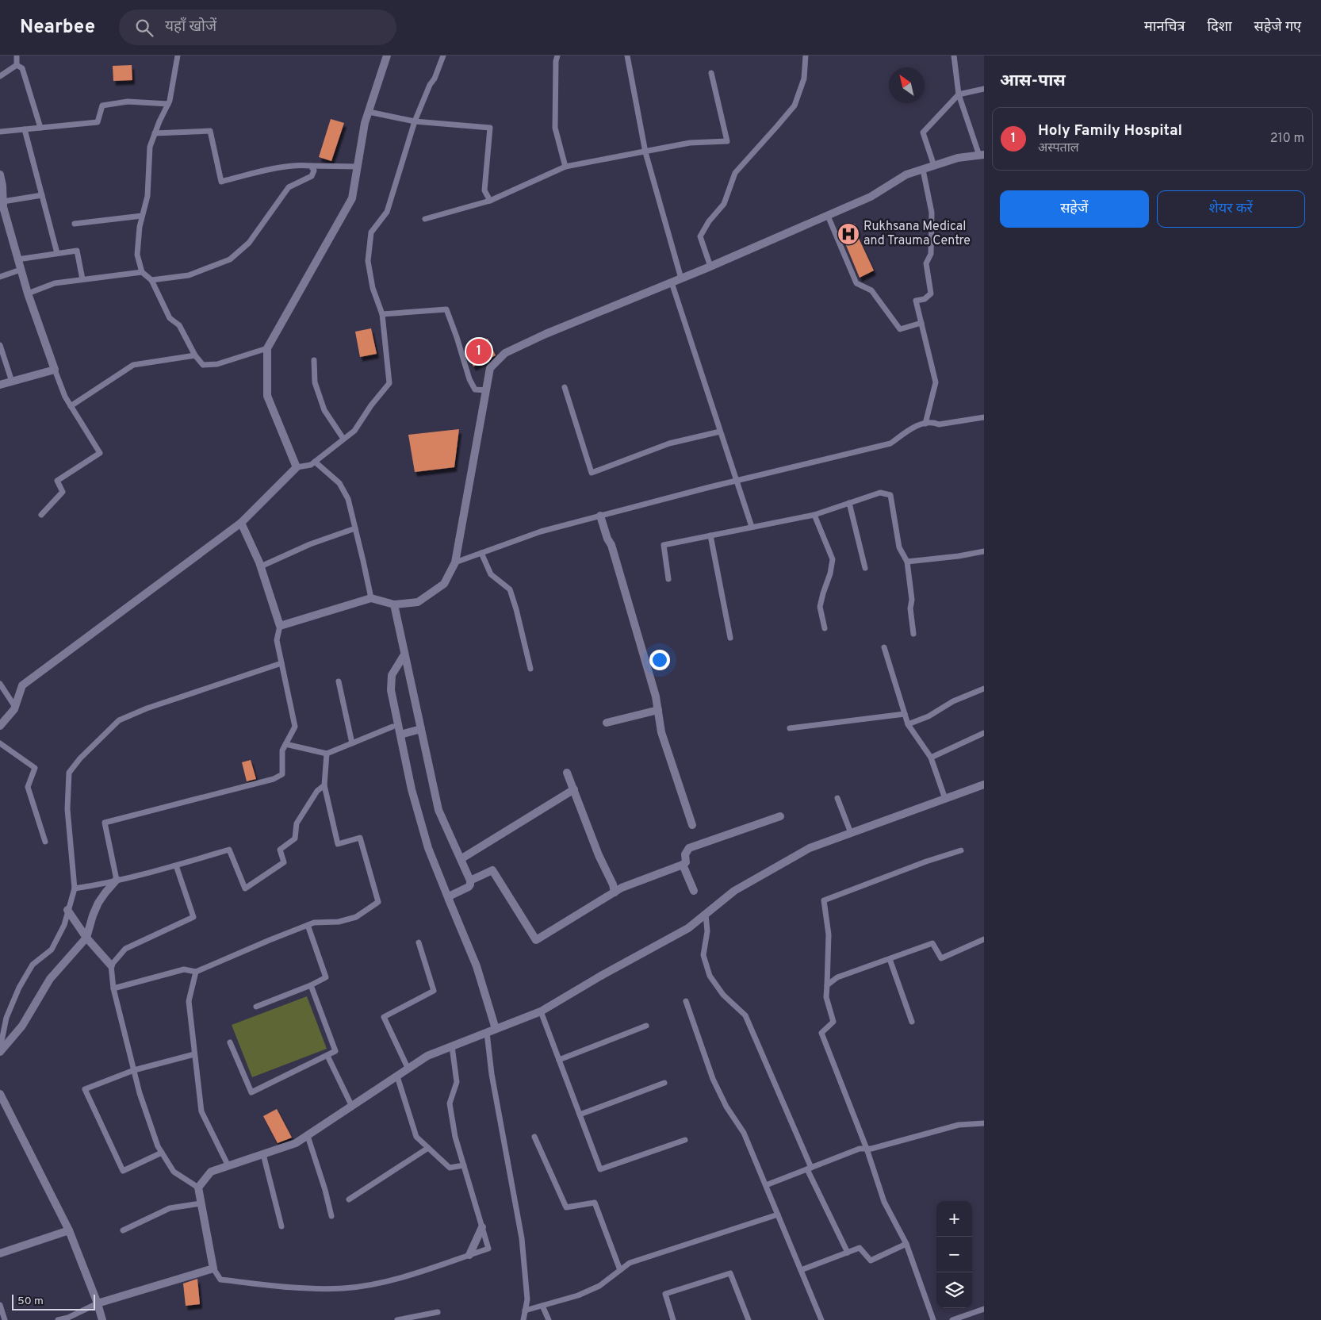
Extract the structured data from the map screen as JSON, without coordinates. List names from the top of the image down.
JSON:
{
  "places": {
    "hospital": ["Rukhsana Medical and Trauma Centre"]
  },
  "scale_bar": "50 m",
  "north": "top left",
  "page": {
    "header": "Nearbee",
    "search": "यहाँ खोजें",
    "nav": ["मानचित्र", "दिशा", "सहेजे गए"],
    "heading": "आस-पास",
    "list": [
      {
        "mark": "1",
        "name": "Holy Family Hospital",
        "note": "अस्पताल",
        "value": "210 m"
      }
    ],
    "buttons": ["सहेजें", "शेयर करें"],
    "pins": "1",
    "map_buttons": ["+", "−"],
    "scale": "50 m"
  }
}
